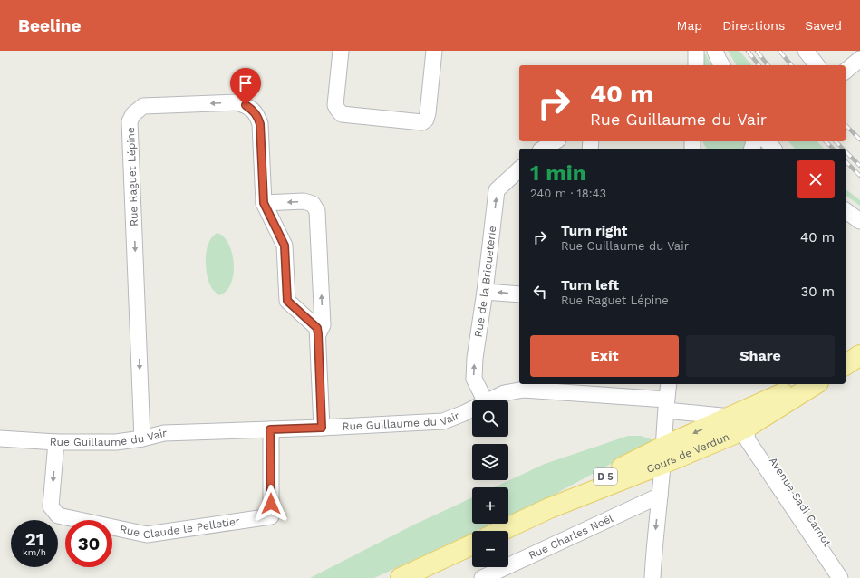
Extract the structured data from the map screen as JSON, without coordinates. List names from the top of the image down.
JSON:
{
  "streets": {
    "main road": ["Cours de Verdun", "D 5"],
    "street": [
      "Rue Raguet Lépine",
      "Rue de la Briqueterie",
      "Rue Guillaume du Vair",
      "Avenue Sadi Carnot",
      "Rue Claude le Pelletier",
      "Rue Charles Noël"
    ]
  },
  "crossings": [
    ["Rue Raguet Lépine", "Rue Guillaume du Vair"],
    ["Rue Guillaume du Vair", "Cours de Verdun"],
    ["Rue Guillaume du Vair", "Avenue Sadi Carnot"],
    ["Rue Guillaume du Vair", "Rue Claude le Pelletier"],
    ["Cours de Verdun", "Avenue Sadi Carnot"]
  ],
  "one_way": ["Rue de la Briqueterie"],
  "page": {
    "header": "Beeline",
    "nav": ["Map", "Directions", "Saved"],
    "turn": ["40 m", "Rue Guillaume du Vair"],
    "heading": ["1 min", "240 m · 18:43"],
    "list": [
      {
        "name": "Turn right",
        "note": "Rue Guillaume du Vair",
        "value": "40 m"
      },
      {
        "name": "Turn left",
        "note": "Rue Raguet Lépine",
        "value": "30 m"
      }
    ],
    "buttons": ["Exit", "Share"],
    "map_buttons": ["+", "−"],
    "speed": "21 km/h",
    "limit": "30"
  }
}
